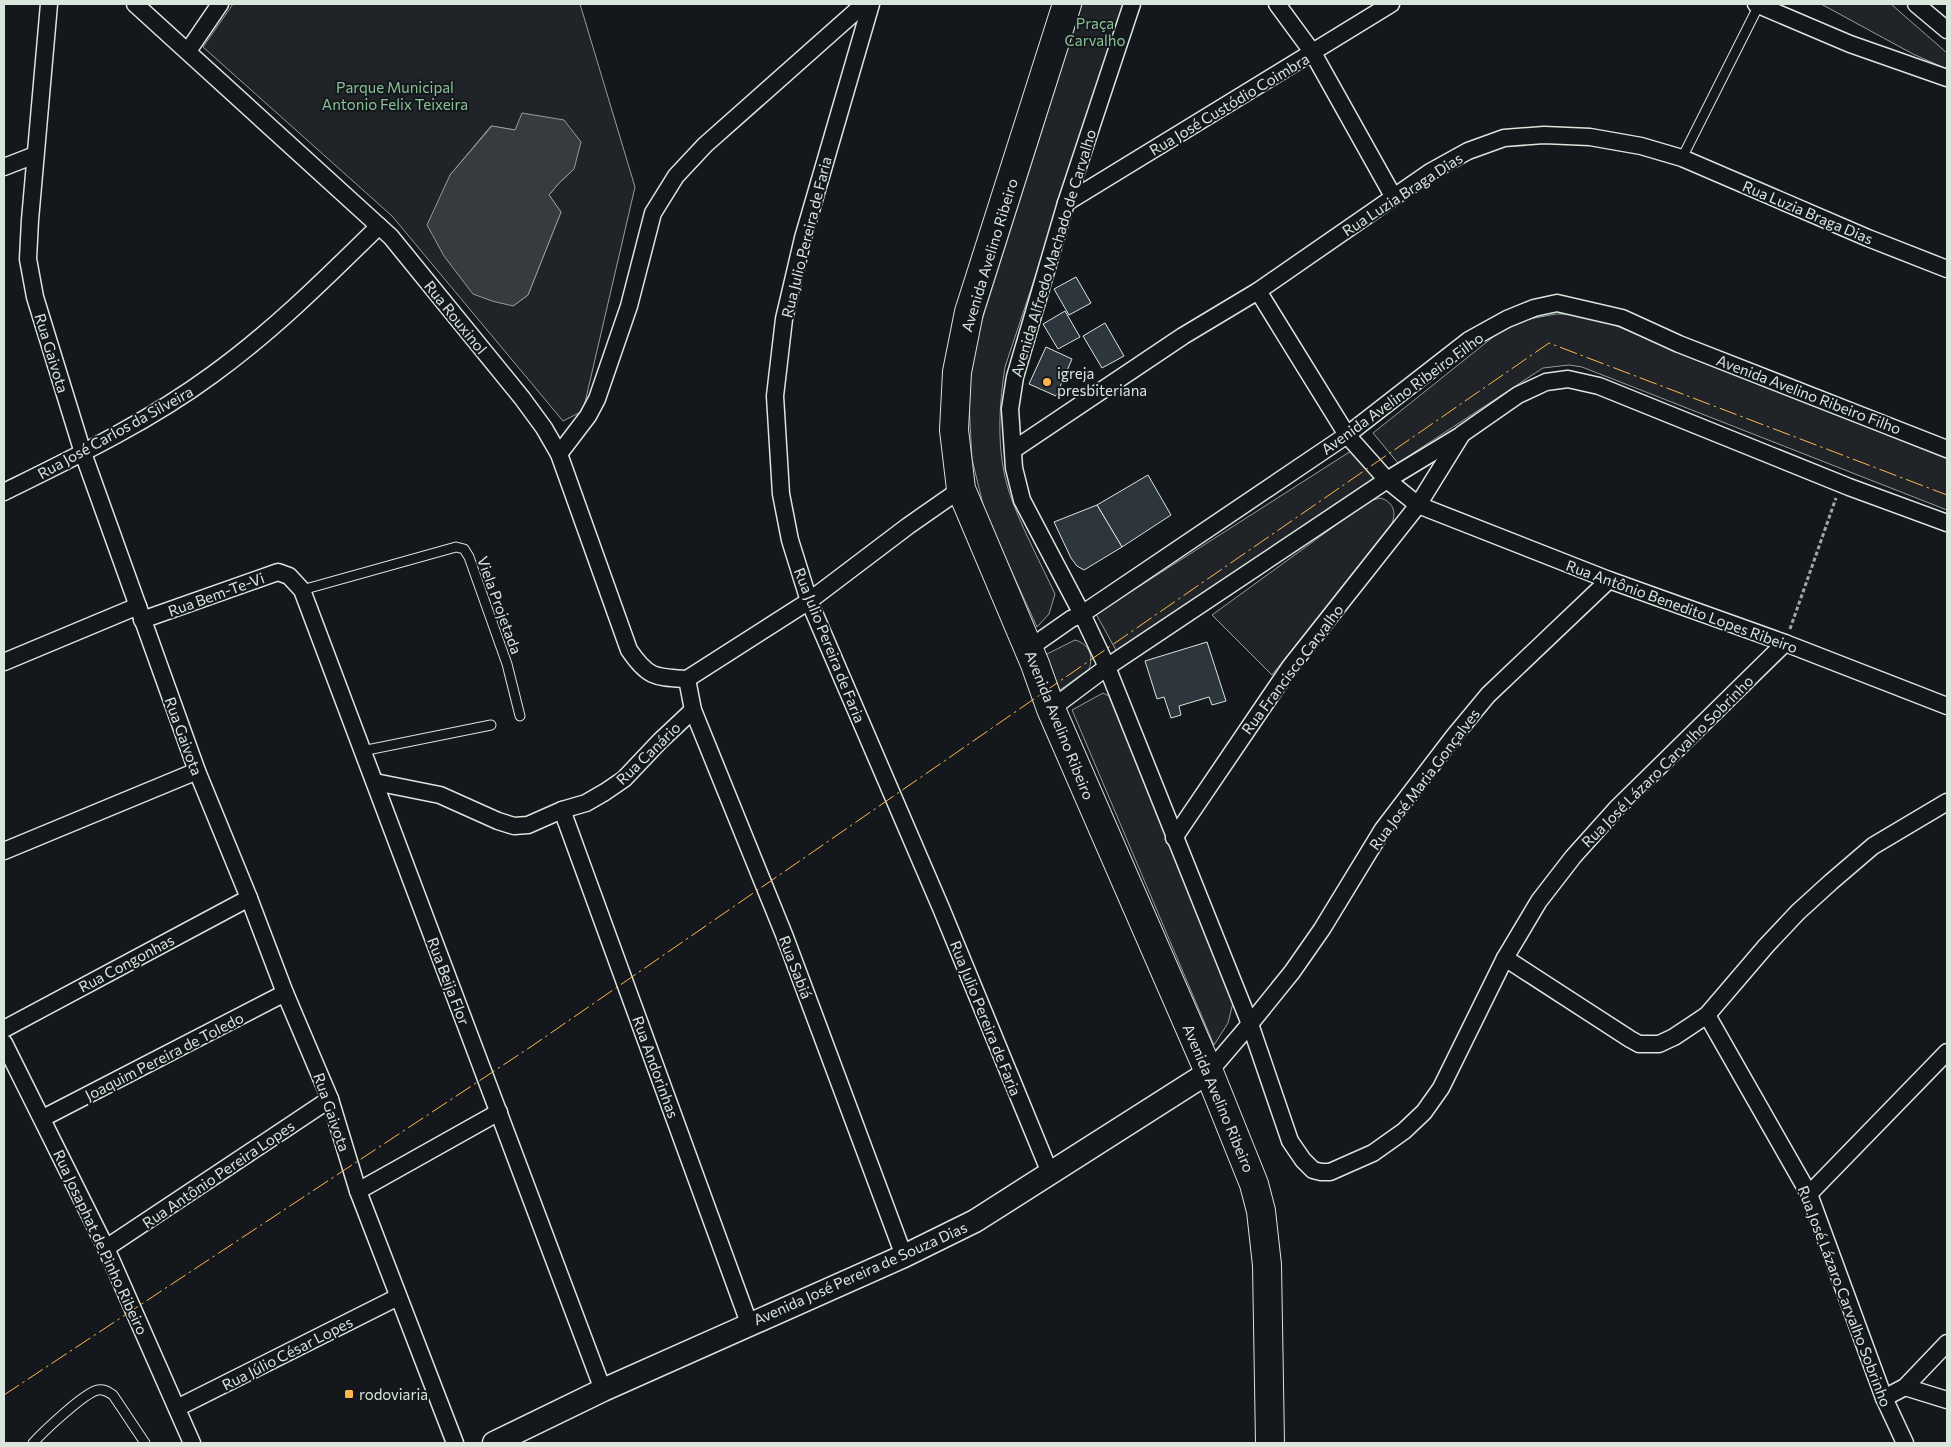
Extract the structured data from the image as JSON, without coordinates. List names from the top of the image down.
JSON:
{
  "streets": {
    "highway": ["Avenida Avelino Ribeiro"],
    "street": [
      "Rua José Custódio Coimbra",
      "Rua Luzia Braga Dias",
      "Rua Julio Pereira de Faria",
      "Avenida Alfredo Machado de Carvalho",
      "Rua Rouxinol",
      "Rua Gaivota",
      "Avenida Avelino Ribeiro Filho",
      "Rua José Carlos da Silveira",
      "Rua Bem-Te-Vi",
      "Rua Antônio Benedito Lopes Ribeiro",
      "Rua Francisco Carvalho",
      "Rua Canário",
      "Rua José Lázaro Carvalho Sobrinho",
      "Rua José Maria Gonçalves",
      "Rua Congonhas",
      "Rua Sabiá",
      "Rua Beija Flor",
      "Joaquim Pereira de Toledo",
      "Rua Andorinhas",
      "Rua Antônio Pereira Lopes",
      "Rua Josaphat de Pinho Ribeiro",
      "Avenida José Pereira de Souza Dias",
      "Rua Júlio César Lopes"
    ],
    "lane": ["Viela Projetada"]
  },
  "crossings": [
    ["Rua José Custódio Coimbra", "Avenida Alfredo Machado de Carvalho"],
    ["Rua Luzia Braga Dias", "Avenida Alfredo Machado de Carvalho"],
    ["Rua Luzia Braga Dias", "Rua Antônio Benedito Lopes Ribeiro"],
    ["Rua Julio Pereira de Faria", "Avenida José Pereira de Souza Dias"],
    ["Avenida Alfredo Machado de Carvalho", "Avenida Avelino Ribeiro Filho"],
    ["Avenida Alfredo Machado de Carvalho", "Rua Francisco Carvalho"],
    ["Avenida Alfredo Machado de Carvalho", "Rua José Lázaro Carvalho Sobrinho"],
    ["Avenida Alfredo Machado de Carvalho", "Rua José Maria Gonçalves"],
    ["Avenida Avelino Ribeiro", "Avenida José Pereira de Souza Dias"],
    ["Rua Rouxinol", "Rua José Carlos da Silveira"],
    ["Rua Rouxinol", "Rua Sabiá"],
    ["Rua Gaivota", "Rua José Carlos da Silveira"],
    ["Rua Gaivota", "Rua Bem-Te-Vi"],
    ["Rua Gaivota", "Rua Congonhas"],
    ["Rua Gaivota", "Joaquim Pereira de Toledo"],
    ["Rua Gaivota", "Rua Antônio Pereira Lopes"],
    ["Rua Gaivota", "Rua Júlio César Lopes"],
    ["Avenida Avelino Ribeiro Filho", "Rua Antônio Benedito Lopes Ribeiro"],
    ["Rua Bem-Te-Vi", "Rua Beija Flor"],
    ["Viela Projetada", "Rua Beija Flor"],
    ["Rua Antônio Benedito Lopes Ribeiro", "Rua Francisco Carvalho"],
    ["Rua Antônio Benedito Lopes Ribeiro", "Rua José Lázaro Carvalho Sobrinho"],
    ["Rua Antônio Benedito Lopes Ribeiro", "Rua José Maria Gonçalves"],
    ["Rua Canário", "Rua Sabiá"],
    ["Rua Canário", "Rua Beija Flor"],
    ["Rua Canário", "Rua Andorinhas"],
    ["Rua José Lázaro Carvalho Sobrinho", "Rua José Maria Gonçalves"],
    ["Rua Sabiá", "Avenida José Pereira de Souza Dias"],
    ["Rua Beija Flor", "Avenida José Pereira de Souza Dias"],
    ["Joaquim Pereira de Toledo", "Rua Josaphat de Pinho Ribeiro"],
    ["Rua Andorinhas", "Avenida José Pereira de Souza Dias"],
    ["Rua Antônio Pereira Lopes", "Rua Josaphat de Pinho Ribeiro"],
    ["Rua Josaphat de Pinho Ribeiro", "Rua Júlio César Lopes"]
  ],
  "parks": ["Praça Carvalho", "Parque Municipal Antonio Felix Teixeira"],
  "places": {
    "other": ["igreja presbiteriana"],
    "transit": ["rodoviaria"]
  }
}
